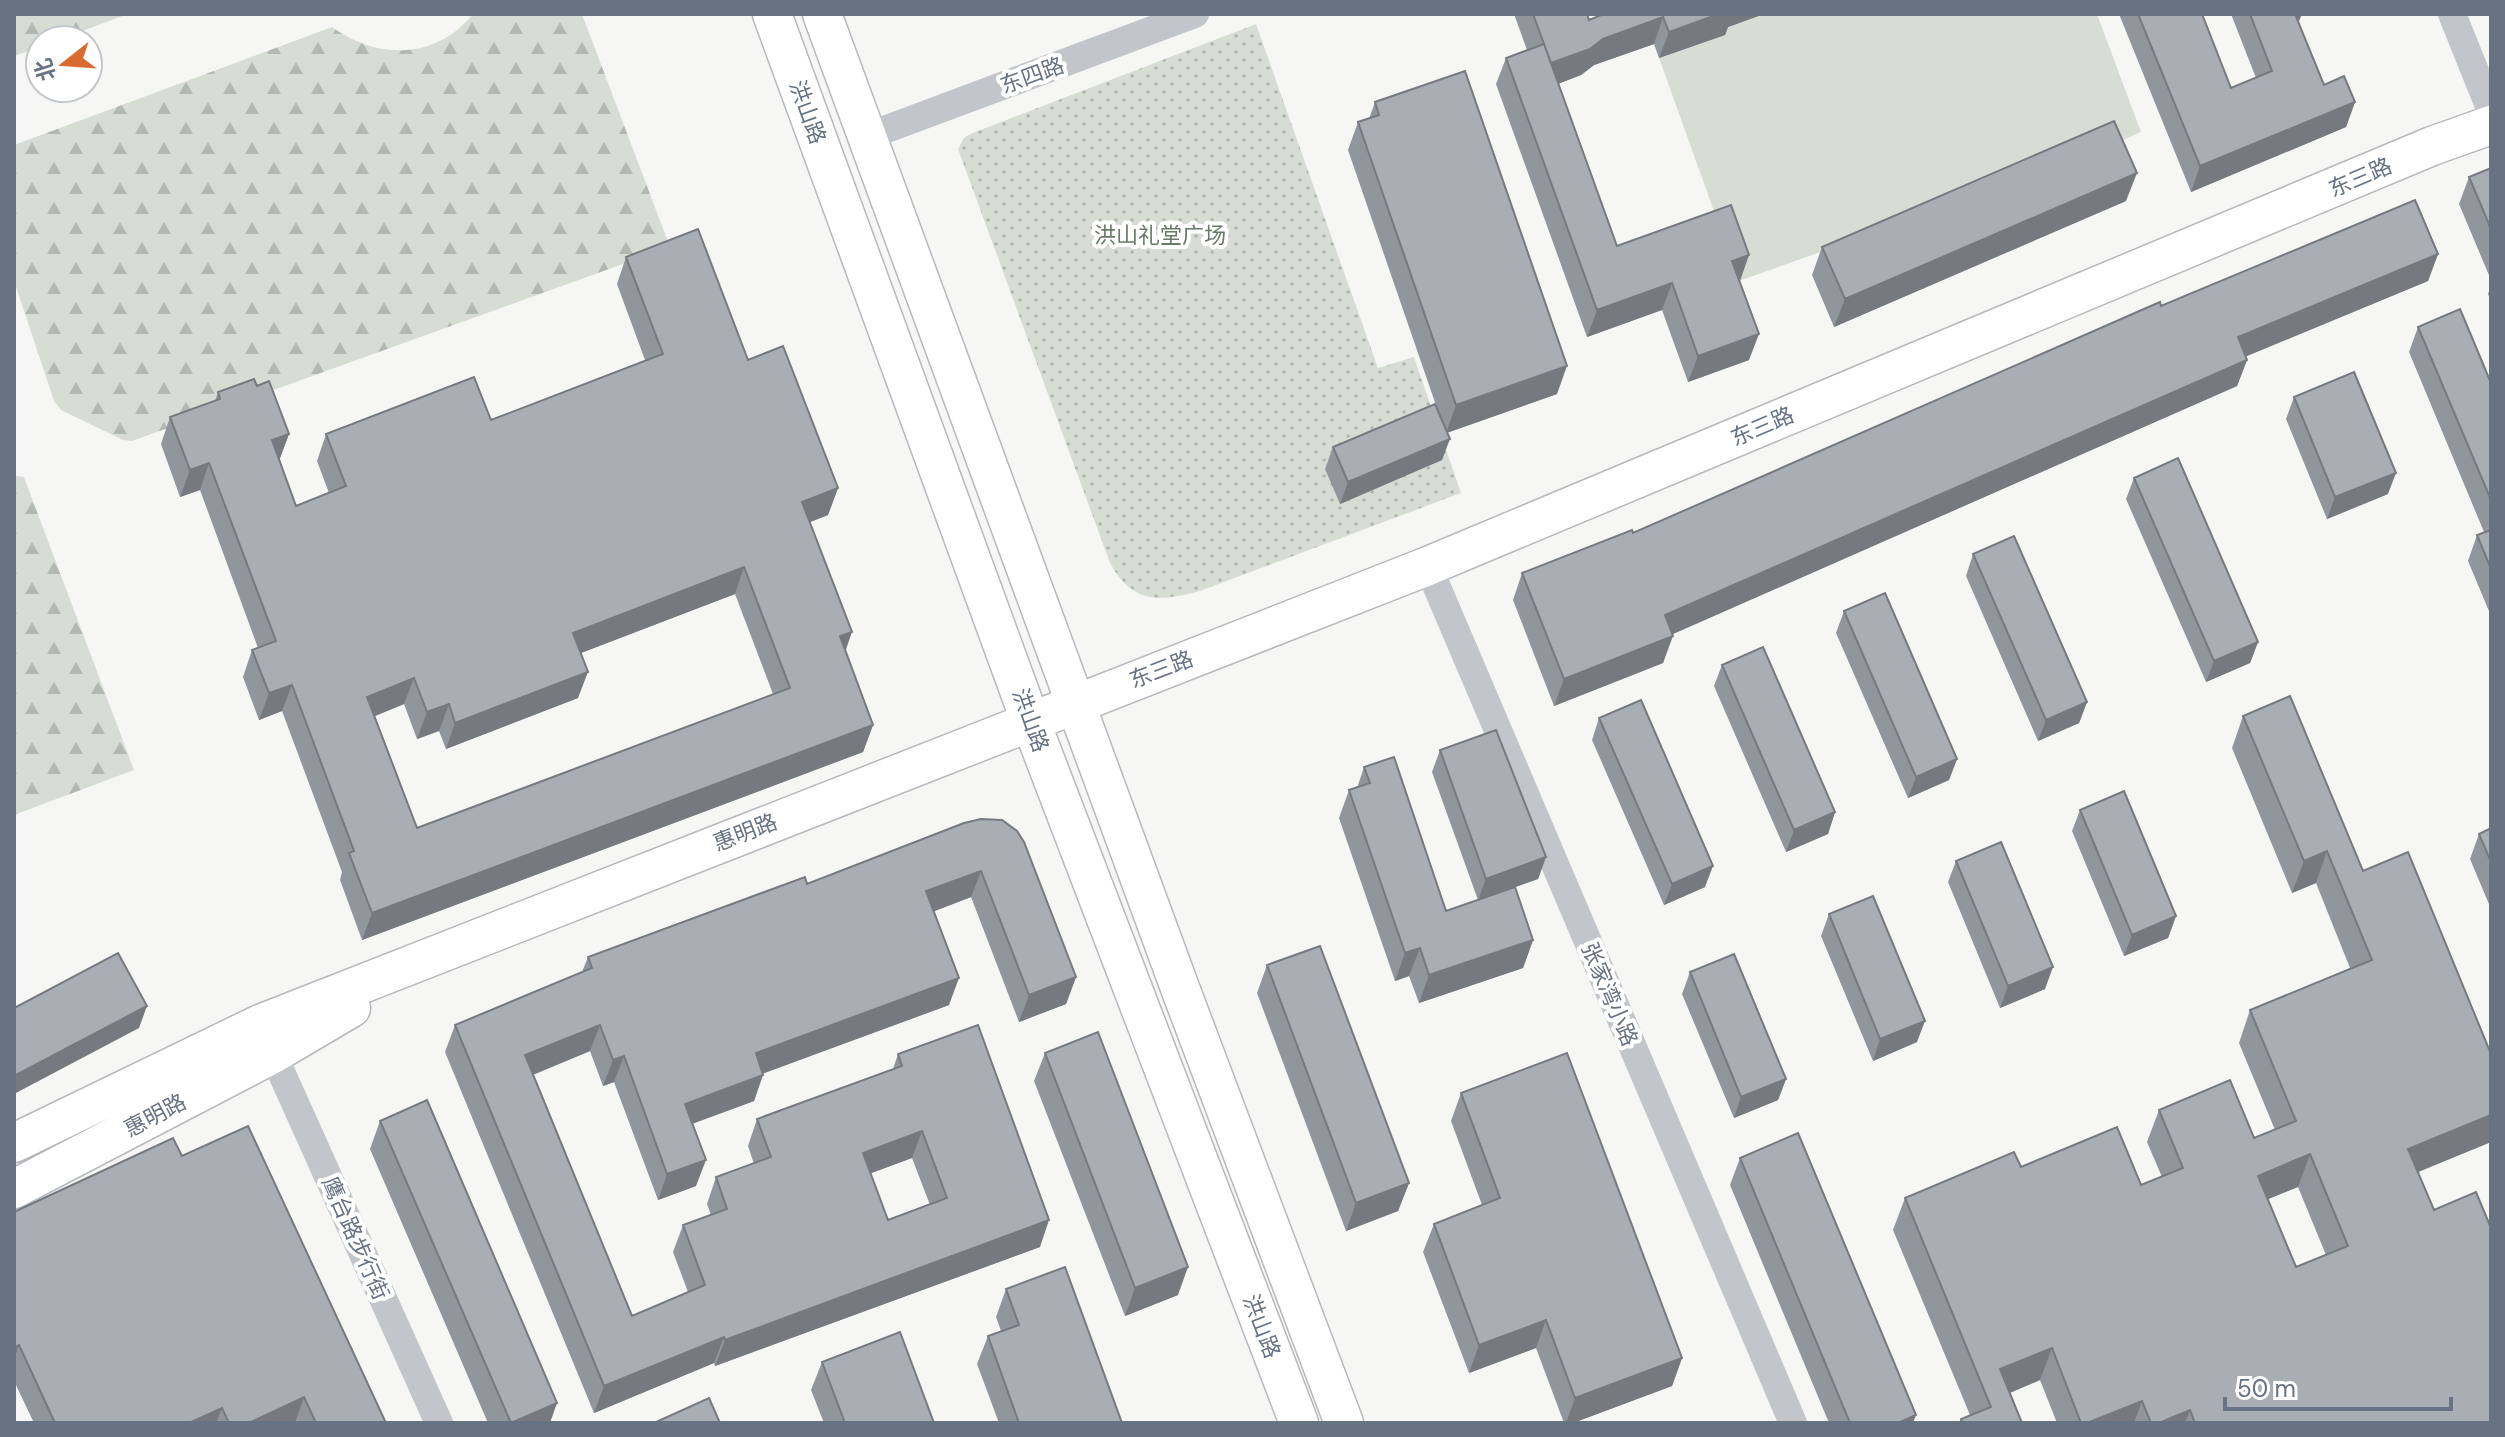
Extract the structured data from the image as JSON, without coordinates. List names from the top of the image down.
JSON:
{
  "streets": {
    "street": [
      "东四路",
      "洪山路",
      "东三路",
      "惠明路",
      "张家湾小路",
      "鹰台路步行街"
    ]
  },
  "crossings": [
    ["东四路", "洪山路"],
    ["洪山路", "东三路"],
    ["洪山路", "惠明路"],
    ["东三路", "惠明路"],
    ["东三路", "张家湾小路"],
    ["惠明路", "鹰台路步行街"]
  ],
  "parks": ["洪山礼堂广场"],
  "scale_bar": "50 m",
  "north": "left"
}
